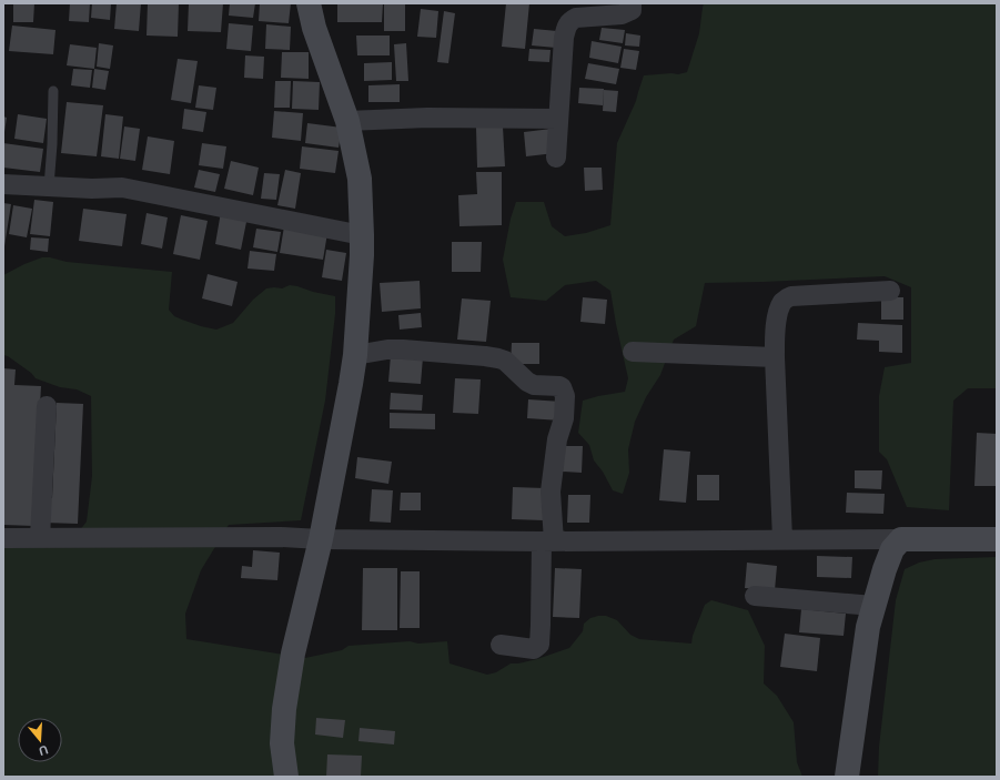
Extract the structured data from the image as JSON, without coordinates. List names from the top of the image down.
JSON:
{
  "north": "bottom"
}
